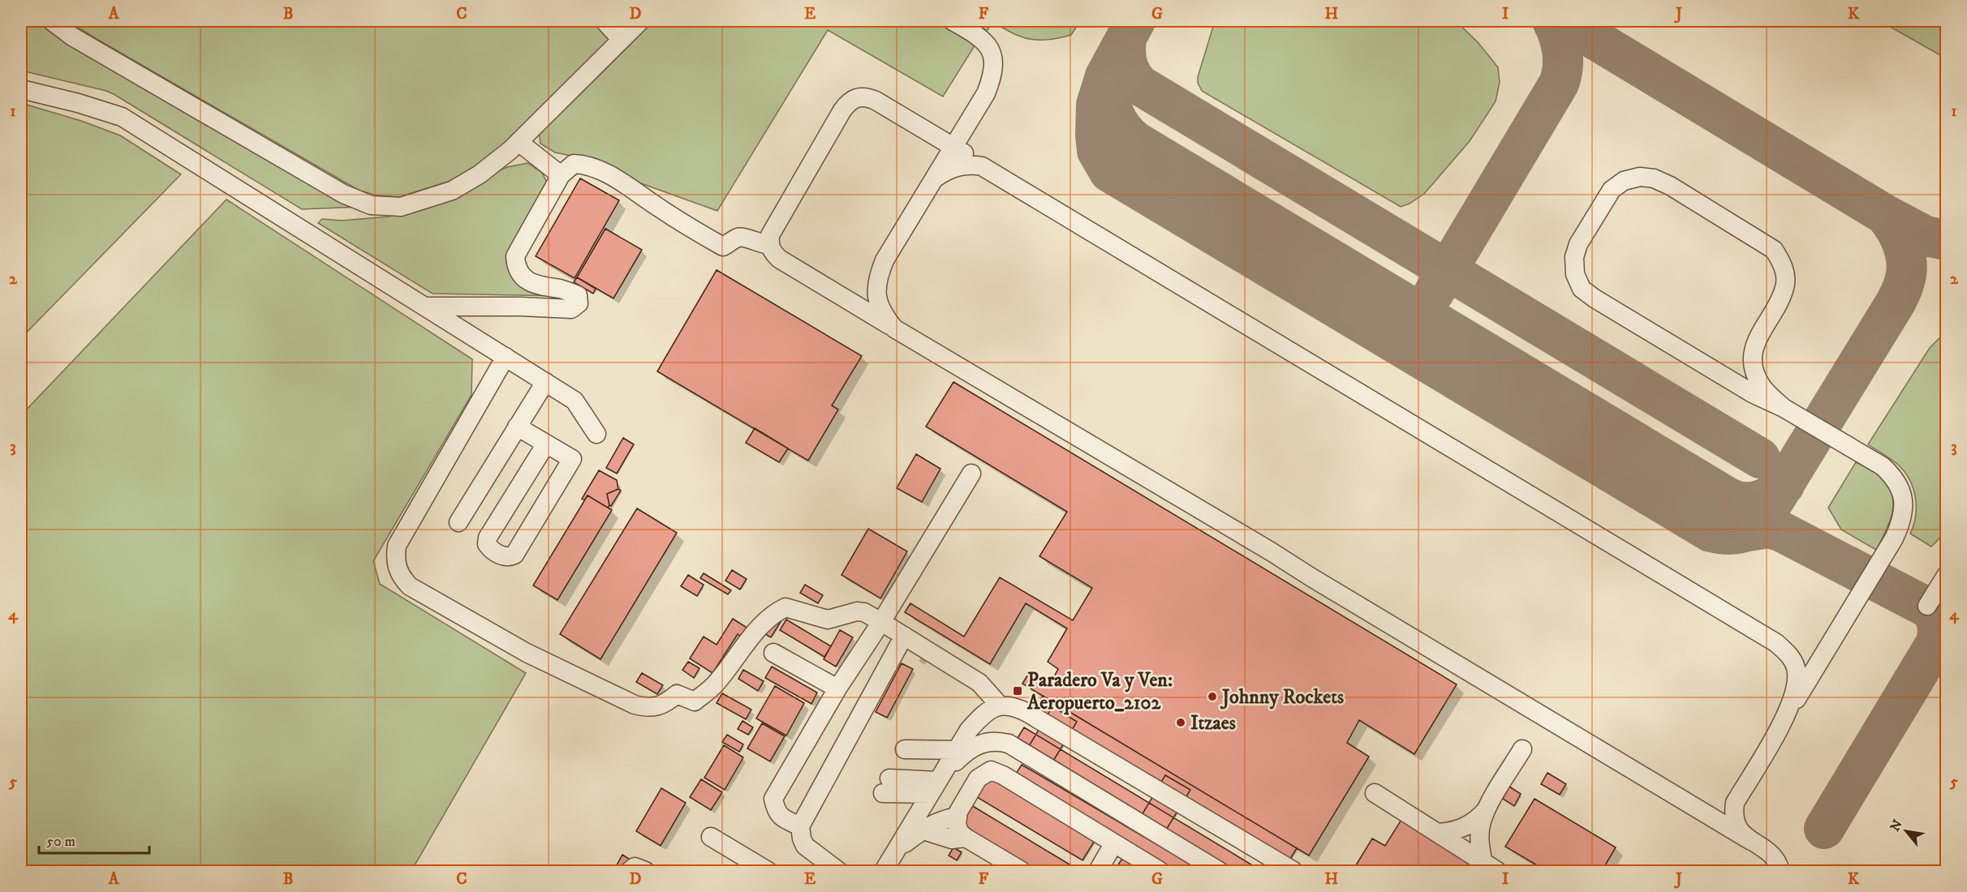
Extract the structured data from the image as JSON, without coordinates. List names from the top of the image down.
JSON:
{
  "places": {
    "transit": ["Paradero Va y Ven: Aeropuerto_2102"],
    "other": ["Johnny Rockets", "Itzaes"]
  },
  "scale_bar": "50 m",
  "north": "top left",
  "grid": {
    "columns": [
      "A",
      "B",
      "C",
      "D",
      "E",
      "F",
      "G",
      "H",
      "I",
      "J",
      "K"
    ],
    "rows": [
      "1",
      "2",
      "3",
      "4",
      "5"
    ]
  }
}
